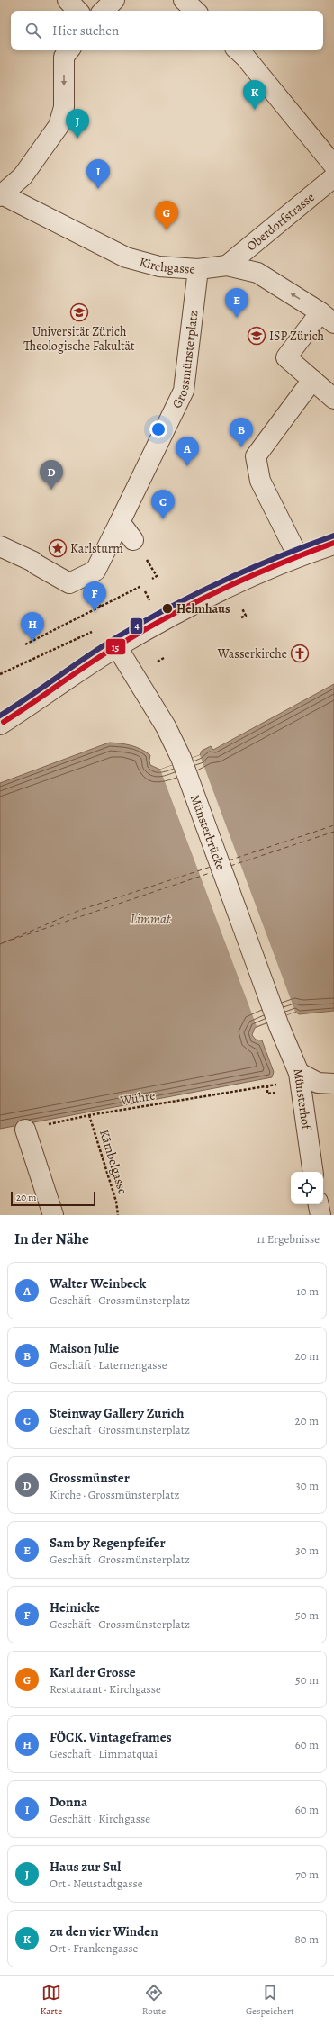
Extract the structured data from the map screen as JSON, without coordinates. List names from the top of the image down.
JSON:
{
  "streets": {
    "street": [
      "Oberdorfstrasse",
      "Kirchgasse",
      "Grossmünsterplatz",
      "Münsterbrücke",
      "Münsterhof"
    ],
    "path": ["Wühre", "Kämbelgasse"]
  },
  "crossings": [
    ["Oberdorfstrasse", "Kirchgasse"],
    ["Kirchgasse", "Grossmünsterplatz"],
    ["Münsterbrücke", "Münsterhof"],
    ["Wühre", "Kämbelgasse"]
  ],
  "water": ["Limmat"],
  "places": {
    "school or university": ["Universität Zürich Theologische Fakultät", "ISP Zürich"],
    "place": ["Karlsturm"],
    "other": ["Helmhaus"],
    "church": ["Wasserkirche"]
  },
  "lines": ["transit line 4", "transit line 15"],
  "scale_bar": "20 m",
  "page": {
    "search": "Hier suchen",
    "pins": [
      "K",
      "J",
      "I",
      "G",
      "E",
      "B",
      "A",
      "D",
      "C",
      "F",
      "H"
    ],
    "scale": "20 m",
    "heading": ["In der Nähe", "11 Ergebnisse"],
    "list": [
      {
        "mark": "A",
        "name": "Walter Weinbeck",
        "note": "Geschäft · Grossmünsterplatz",
        "value": "10 m"
      },
      {
        "mark": "B",
        "name": "Maison Julie",
        "note": "Geschäft · Laternengasse",
        "value": "20 m"
      },
      {
        "mark": "C",
        "name": "Steinway Gallery Zurich",
        "note": "Geschäft · Grossmünsterplatz",
        "value": "20 m"
      },
      {
        "mark": "D",
        "name": "Grossmünster",
        "note": "Kirche · Grossmünsterplatz",
        "value": "30 m"
      },
      {
        "mark": "E",
        "name": "Sam by Regenpfeifer",
        "note": "Geschäft · Grossmünsterplatz",
        "value": "30 m"
      },
      {
        "mark": "F",
        "name": "Heinicke",
        "note": "Geschäft · Grossmünsterplatz",
        "value": "50 m"
      },
      {
        "mark": "G",
        "name": "Karl der Grosse",
        "note": "Restaurant · Kirchgasse",
        "value": "50 m"
      },
      {
        "mark": "H",
        "name": "FÖCK. Vintageframes",
        "note": "Geschäft · Limmatquai",
        "value": "60 m"
      },
      {
        "mark": "I",
        "name": "Donna",
        "note": "Geschäft · Kirchgasse",
        "value": "60 m"
      },
      {
        "mark": "J",
        "name": "Haus zur Sul",
        "note": "Ort · Neustadtgasse",
        "value": "70 m"
      },
      {
        "mark": "K",
        "name": "zu den vier Winden",
        "note": "Ort · Frankengasse",
        "value": "80 m"
      }
    ],
    "nav": ["Karte", "Route", "Gespeichert"]
  }
}
